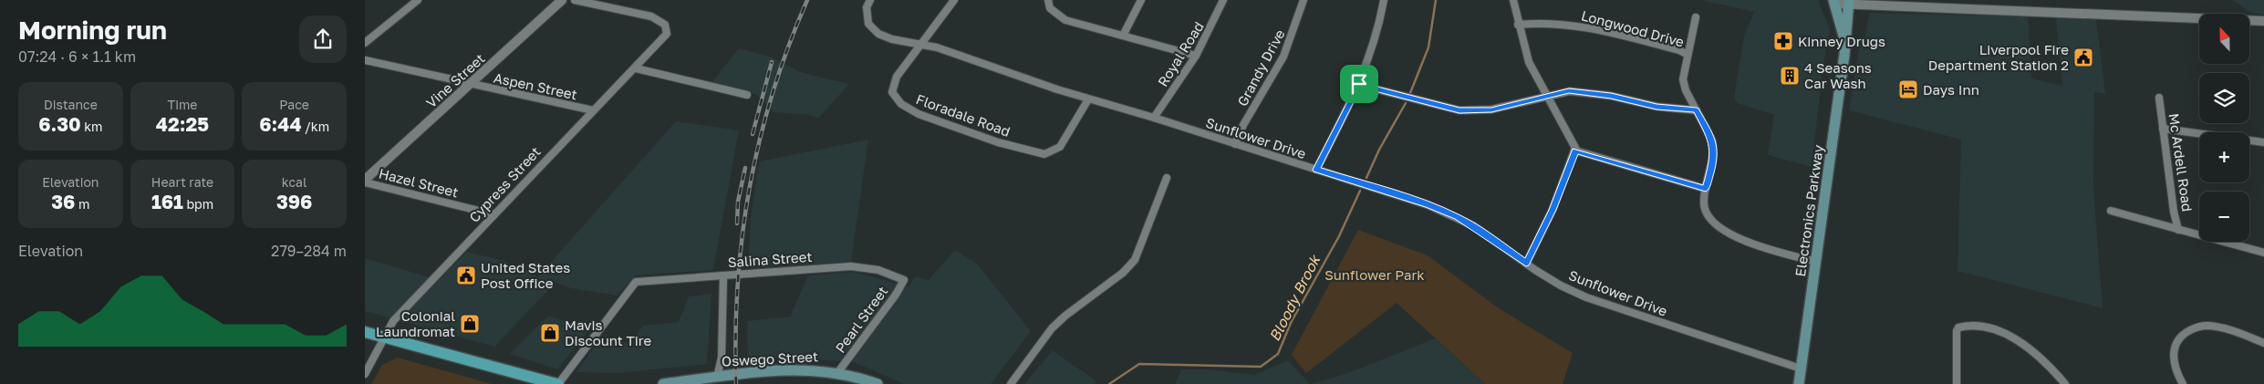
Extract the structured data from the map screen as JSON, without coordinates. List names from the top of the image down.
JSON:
{
  "streets": {
    "main road": ["Electronics Parkway", "Oswego Street"],
    "street": [
      "Longwood Drive",
      "Royal Road",
      "Grandy Drive",
      "Vine Street",
      "Aspen Street",
      "Floradale Road",
      "Sunflower Drive",
      "Mc Ardell Road",
      "Hazel Street",
      "Cypress Street",
      "Salina Street",
      "Pearl Street"
    ]
  },
  "crossings": [
    ["Royal Road", "Sunflower Drive"],
    ["Grandy Drive", "Sunflower Drive"],
    ["Vine Street", "Aspen Street"],
    ["Vine Street", "Hazel Street"],
    ["Aspen Street", "Cypress Street"],
    ["Floradale Road", "Sunflower Drive"],
    ["Sunflower Drive", "Electronics Parkway"],
    ["Hazel Street", "Cypress Street"],
    ["Salina Street", "Pearl Street"],
    ["Pearl Street", "Oswego Street"]
  ],
  "water": ["Bloody Brook"],
  "parks": ["Sunflower Park"],
  "places": {
    "pharmacy": ["Kinney Drugs"],
    "public building": ["Liverpool Fire Department Station 2", "United States Post Office"],
    "building": ["4 Seasons Car Wash"],
    "hotel": ["Days Inn"],
    "shop": ["Colonial Laundromat", "Mavis Discount Tire"]
  },
  "north": "top",
  "page": {
    "heading": ["Morning run", "07:24 · 6 × 1.1 km"],
    "map_buttons": ["+", "−"],
    "stats": [
      ["Distance", "6.30 km"],
      ["Time", "42:25"],
      ["Pace", "6:44 /km"],
      ["Elevation", "36 m"],
      ["Heart rate", "161 bpm"],
      ["kcal", "396"]
    ],
    "chart": ["Elevation", "279–284 m"]
  }
}
